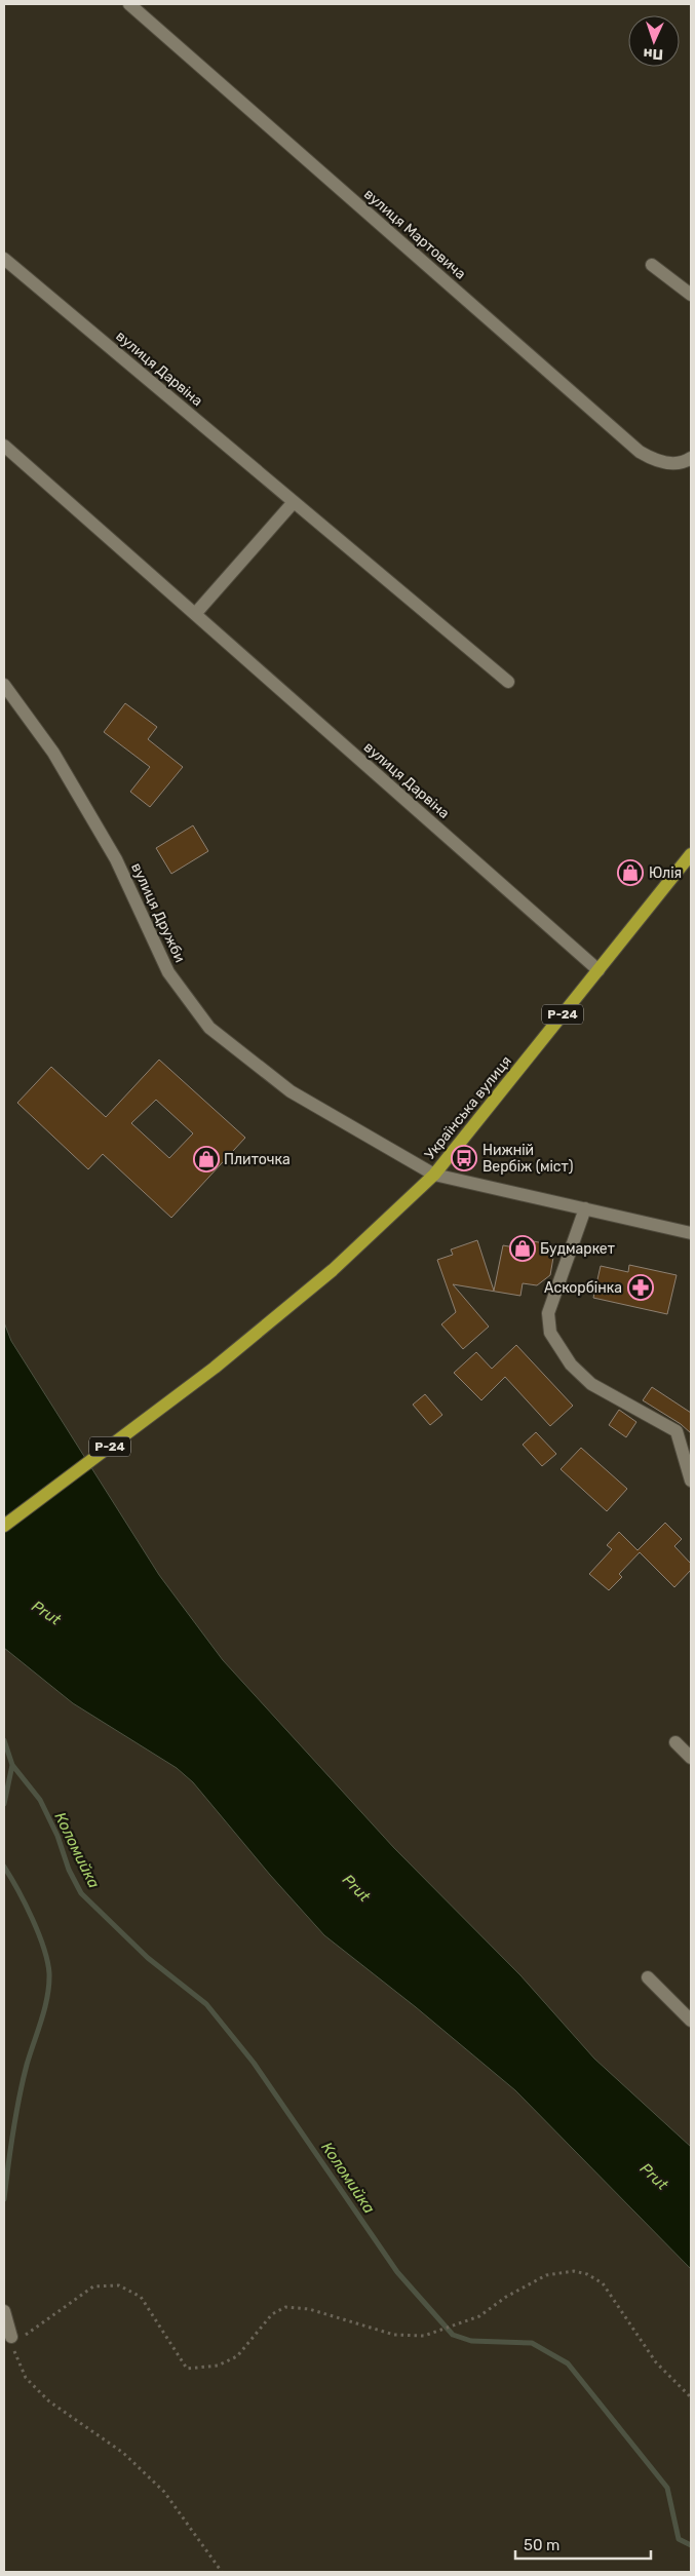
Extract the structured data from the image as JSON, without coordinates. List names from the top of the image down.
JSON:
{
  "streets": {
    "main road": ["Р-24", "Українська вулиця"],
    "street": ["вулиця Мартовича", "вулиця Дарвіна", "вулиця Дружби"]
  },
  "crossings": [
    ["вулиця Дарвіна", "Українська вулиця"],
    ["вулиця Дружби", "Р-24"],
    ["вулиця Дружби", "Українська вулиця"],
    ["Р-24", "Українська вулиця"]
  ],
  "water": ["Prut", "Коломийка"],
  "places": {
    "shop": ["Юлія", "Плиточка", "Будмаркет"],
    "bus stop": ["Нижній Вербіж (міст)"],
    "pharmacy": ["Аскорбінка"]
  },
  "scale_bar": "50 m",
  "north": "bottom"
}
